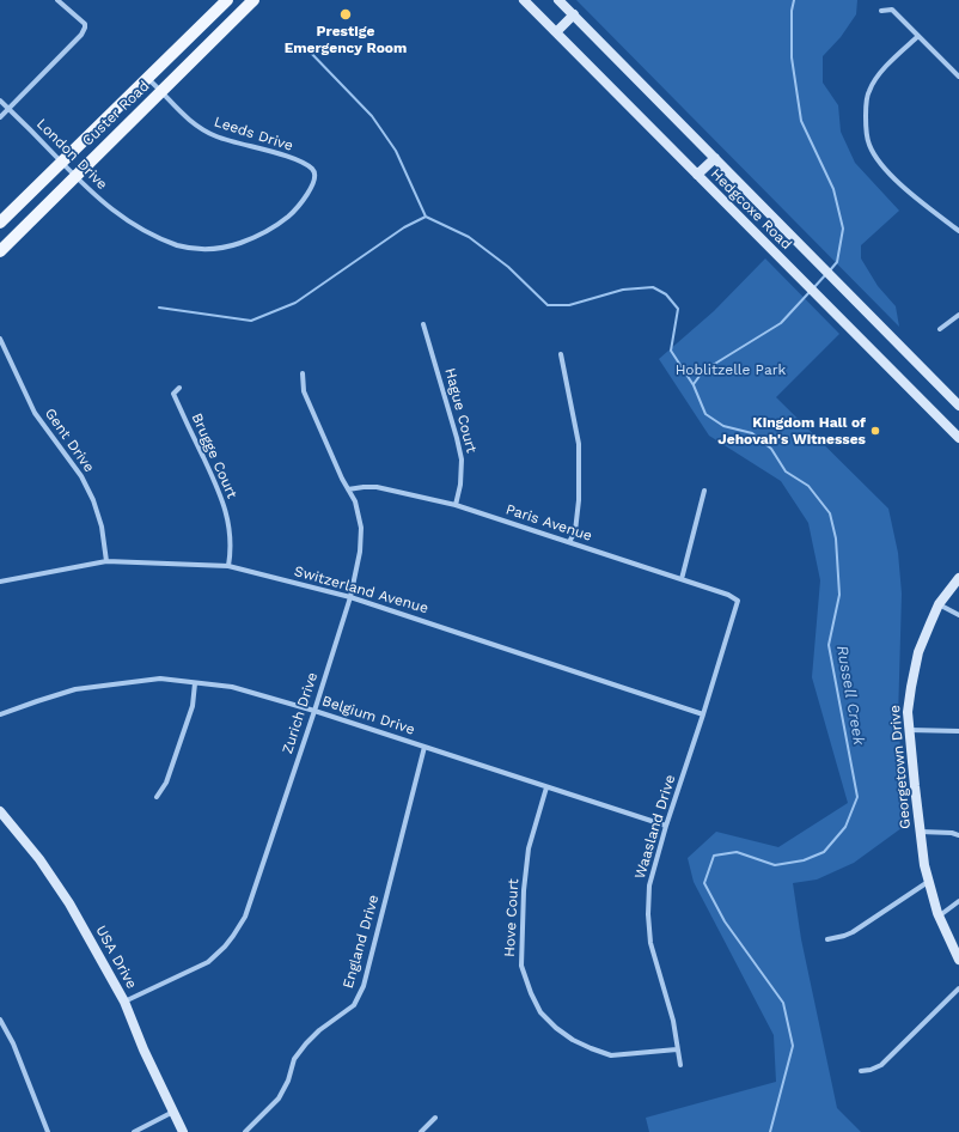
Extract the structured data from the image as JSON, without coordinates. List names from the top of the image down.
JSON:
{
  "streets": {
    "main road": [
      "Custer Road",
      "Hedgcoxe Road",
      "Georgetown Drive",
      "USA Drive"
    ],
    "street": [
      "Leeds Drive",
      "London Drive",
      "Hague Court",
      "Gent Drive",
      "Brugge Court",
      "Paris Avenue",
      "Switzerland Avenue",
      "Zurich Drive",
      "Belgium Drive",
      "Waasland Drive",
      "Hove Court",
      "England Drive"
    ]
  },
  "crossings": [
    ["Custer Road", "Leeds Drive"],
    ["Custer Road", "London Drive"],
    ["Leeds Drive", "London Drive"],
    ["Hague Court", "Paris Avenue"],
    ["Gent Drive", "Switzerland Avenue"],
    ["Brugge Court", "Switzerland Avenue"],
    ["Paris Avenue", "Zurich Drive"],
    ["Paris Avenue", "Waasland Drive"],
    ["Switzerland Avenue", "Zurich Drive"],
    ["Switzerland Avenue", "Waasland Drive"],
    ["Zurich Drive", "Belgium Drive"],
    ["Zurich Drive", "USA Drive"],
    ["Belgium Drive", "Waasland Drive"],
    ["Belgium Drive", "Hove Court"],
    ["Belgium Drive", "England Drive"],
    ["Waasland Drive", "Hove Court"]
  ],
  "water": ["Russell Creek"],
  "parks": ["Hoblitzelle Park"],
  "places": ["Prestige Emergency Room", "Kingdom Hall of Jehovah's Witnesses"]
}
